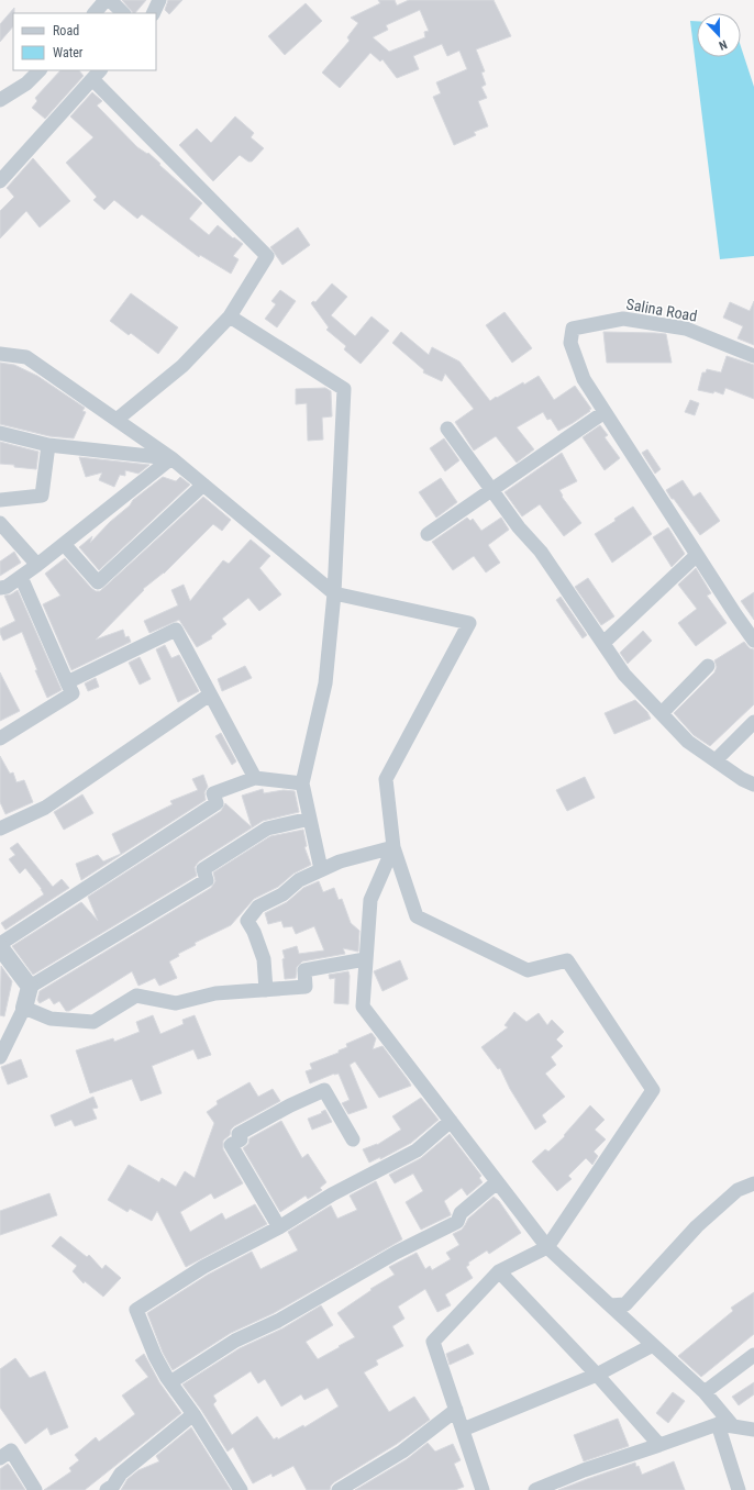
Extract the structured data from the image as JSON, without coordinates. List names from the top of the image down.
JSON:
{
  "streets": {
    "street": ["Salina Road"]
  },
  "legend": ["Road", "Water"],
  "north": "bottom"
}
